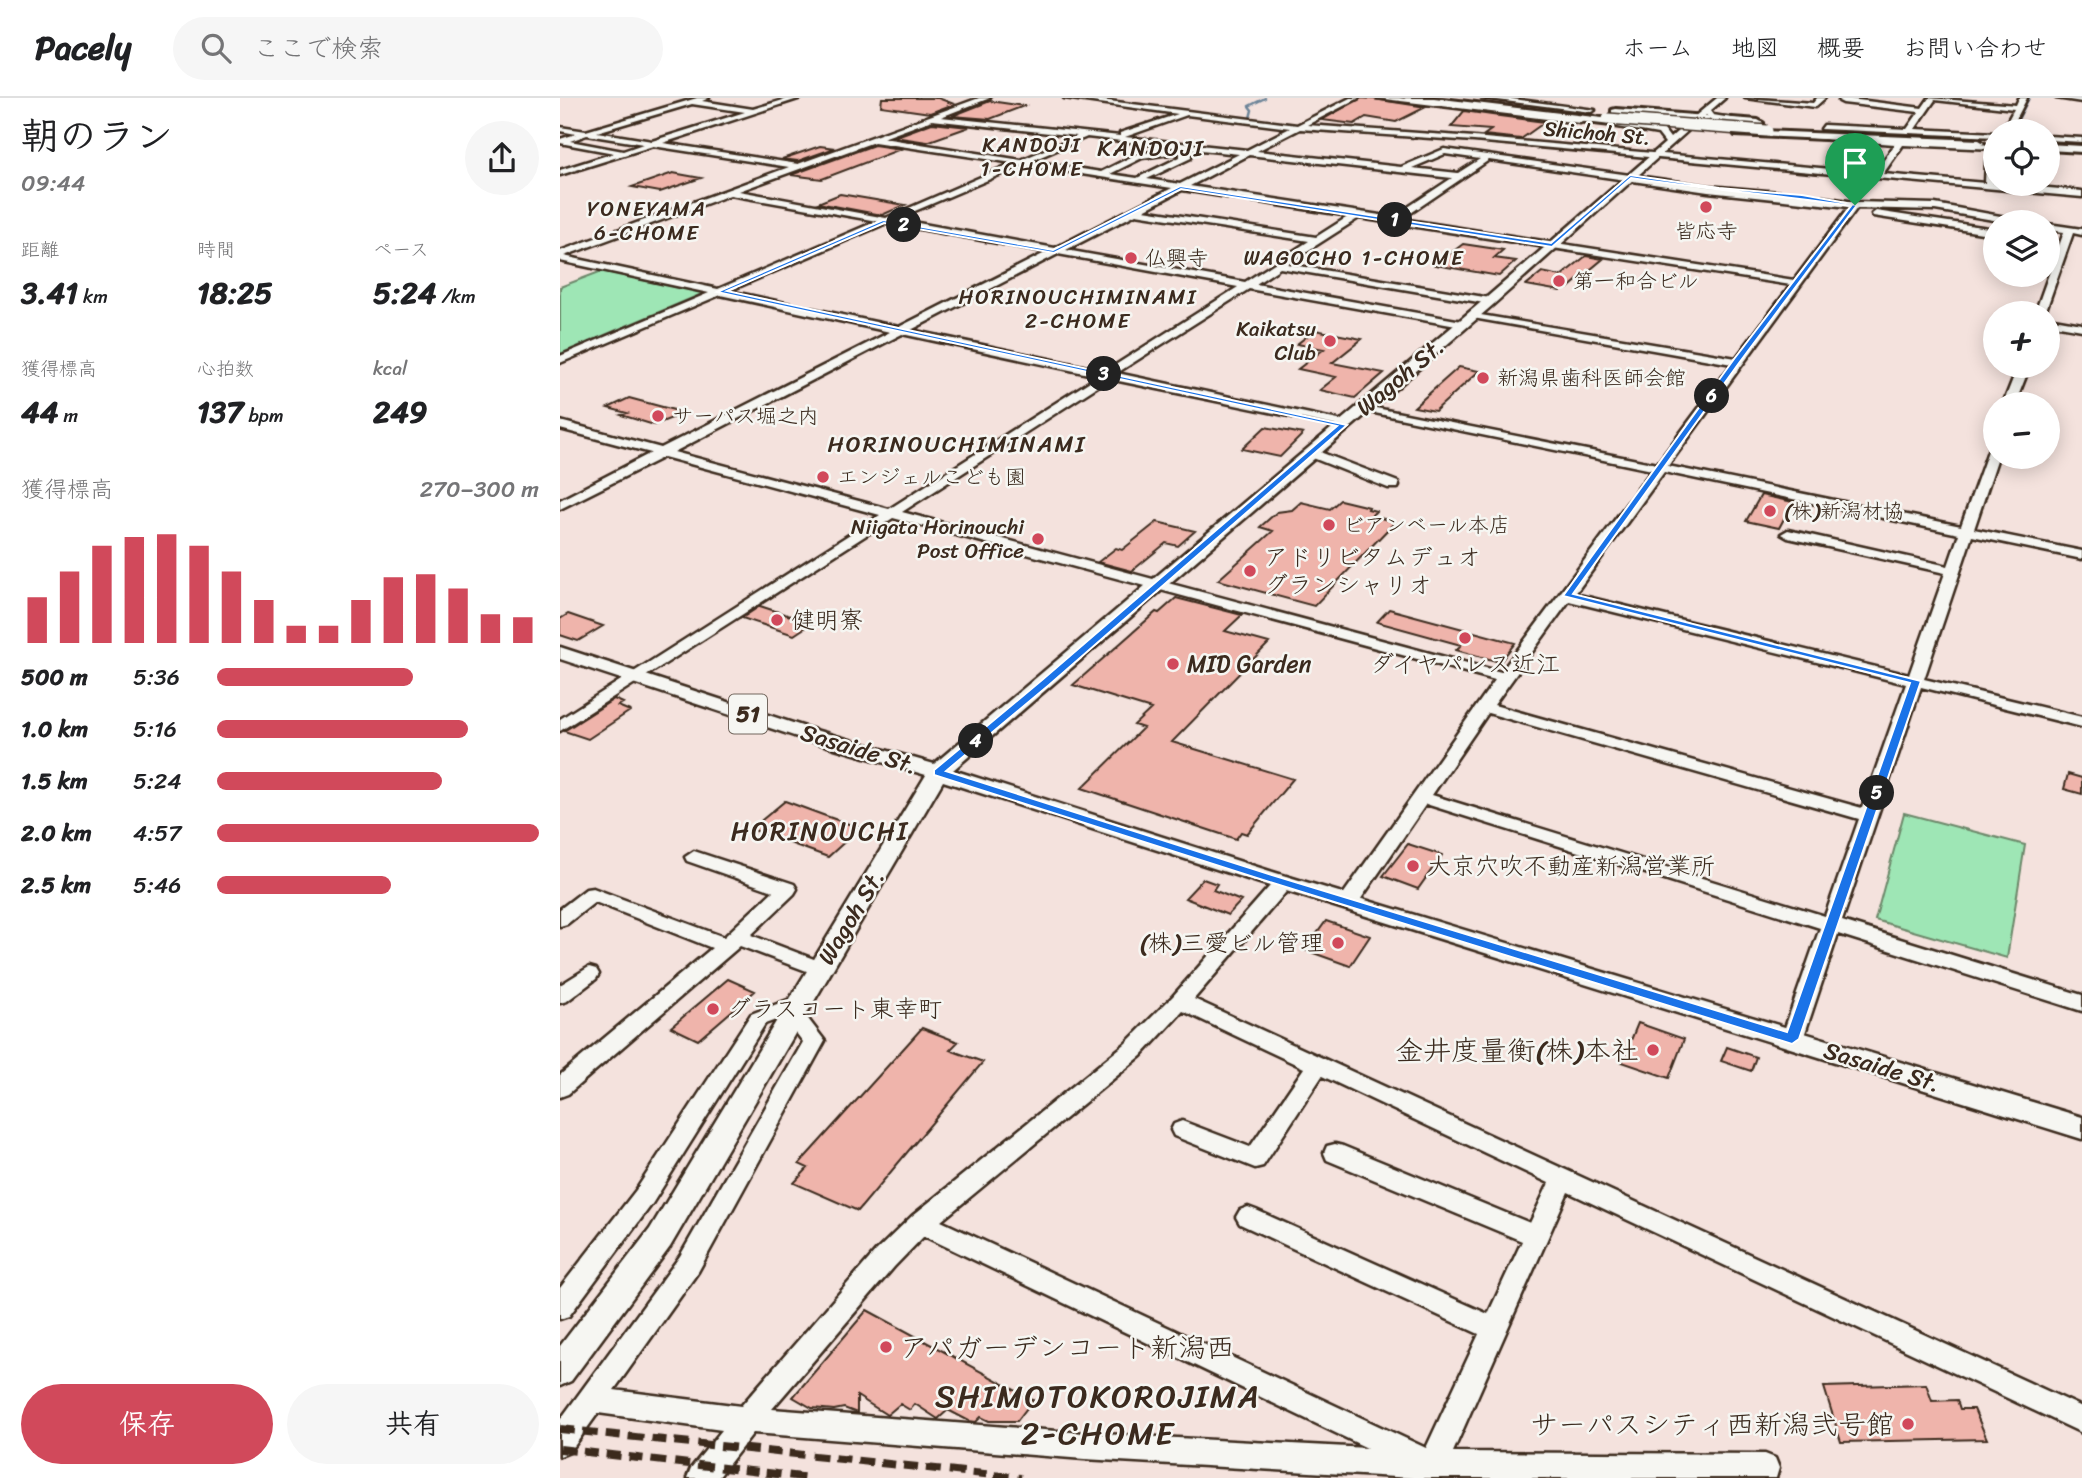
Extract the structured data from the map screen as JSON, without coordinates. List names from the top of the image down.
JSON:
{
  "streets": {
    "main road": ["Wagoh St.", "51", "Sasaide St."],
    "street": ["Shichoh St."]
  },
  "crossings": [
    ["Shichoh St.", "Wagoh St."],
    ["Wagoh St.", "Sasaide St."]
  ],
  "districts": [
    "KANDOJI 1-CHOME",
    "KANDOJI",
    "YONEYAMA 6-CHOME",
    "WAGOCHO 1-CHOME",
    "HORINOUCHIMINAMI 2-CHOME",
    "HORINOUCHIMINAMI",
    "HORINOUCHI",
    "SHIMOTOKOROJIMA 2-CHOME"
  ],
  "places": [
    "皆応寺",
    "仏興寺",
    "第一和合ビル",
    "Kaikatsu Club",
    "新潟県歯科医師会館",
    "サーパス堀之内",
    "エンジェルこども園",
    "(株)新潟材協",
    "ビアンベール本店",
    "Niigata Horinouchi Post Office",
    "アドリビタムデュオ グランシャリオ",
    "健明寮",
    "ダイヤパレス近江",
    "MID Garden",
    "大京穴吹不動産新潟営業所",
    "(株)三愛ビル管理",
    "グラスコート東幸町",
    "金井度量衡(株)本社",
    "アパガーデンコート新潟西",
    "サーパスシティ西新潟弐号館"
  ],
  "page": {
    "header": "Pacely",
    "search": "ここで検索",
    "nav": [
      "ホーム",
      "地図",
      "概要",
      "お問い合わせ"
    ],
    "heading": ["朝のラン", "09:44"],
    "map_buttons": ["+", "−"],
    "pins": [
      "1",
      "2",
      "3",
      "6",
      "4",
      "5"
    ],
    "stats": [
      ["距離", "3.41 km"],
      ["時間", "18:25"],
      ["ペース", "5:24 /km"],
      ["獲得標高", "44 m"],
      ["心拍数", "137 bpm"],
      ["kcal", "249"]
    ],
    "chart": ["獲得標高", "270–300 m"],
    "list": [
      {
        "name": "500 m",
        "note": "5:36"
      },
      {
        "name": "1.0 km",
        "note": "5:16"
      },
      {
        "name": "1.5 km",
        "note": "5:24"
      },
      {
        "name": "2.0 km",
        "note": "4:57"
      },
      {
        "name": "2.5 km",
        "note": "5:46"
      }
    ],
    "buttons": ["保存", "共有"]
  }
}
